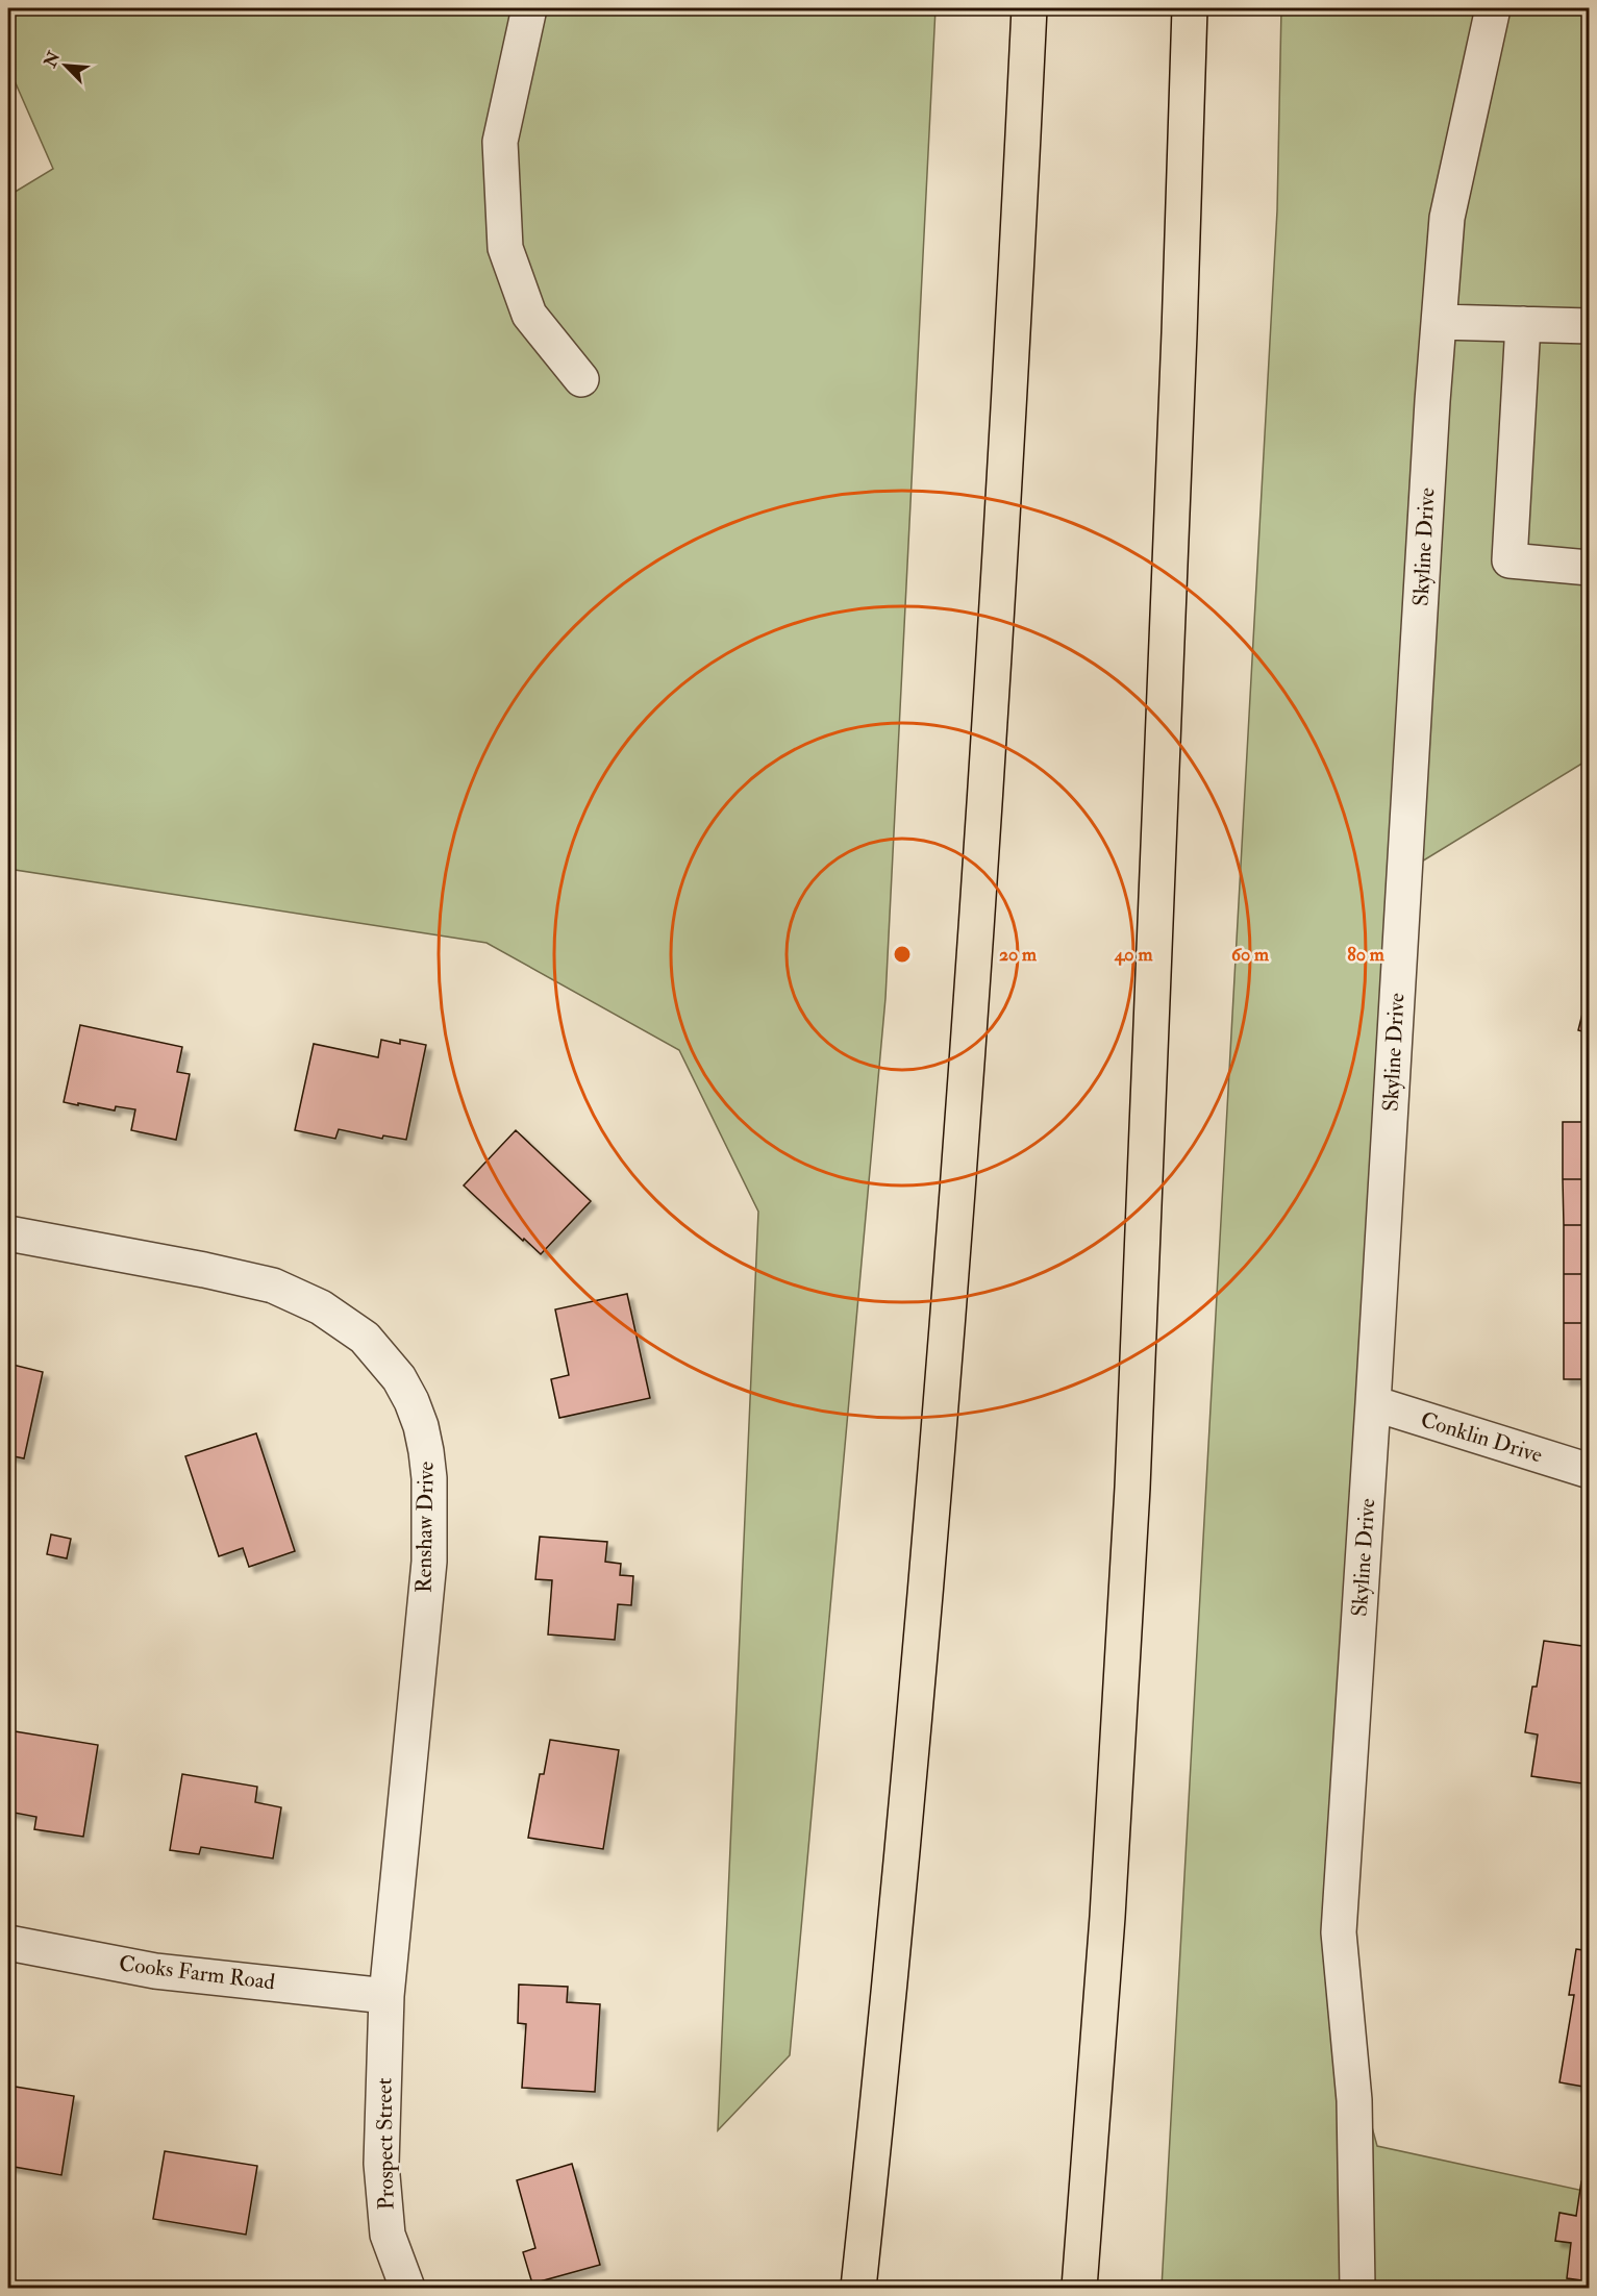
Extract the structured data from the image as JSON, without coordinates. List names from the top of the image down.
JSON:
{
  "streets": {
    "street": [
      "Skyline Drive",
      "Conklin Drive",
      "Renshaw Drive",
      "Cooks Farm Road",
      "Prospect Street"
    ]
  },
  "crossings": [
    ["Skyline Drive", "Conklin Drive"],
    ["Renshaw Drive", "Cooks Farm Road"],
    ["Renshaw Drive", "Prospect Street"],
    ["Cooks Farm Road", "Prospect Street"]
  ],
  "north": "top left",
  "rings": [
    "20 m",
    "40 m",
    "60 m",
    "80 m"
  ]
}
